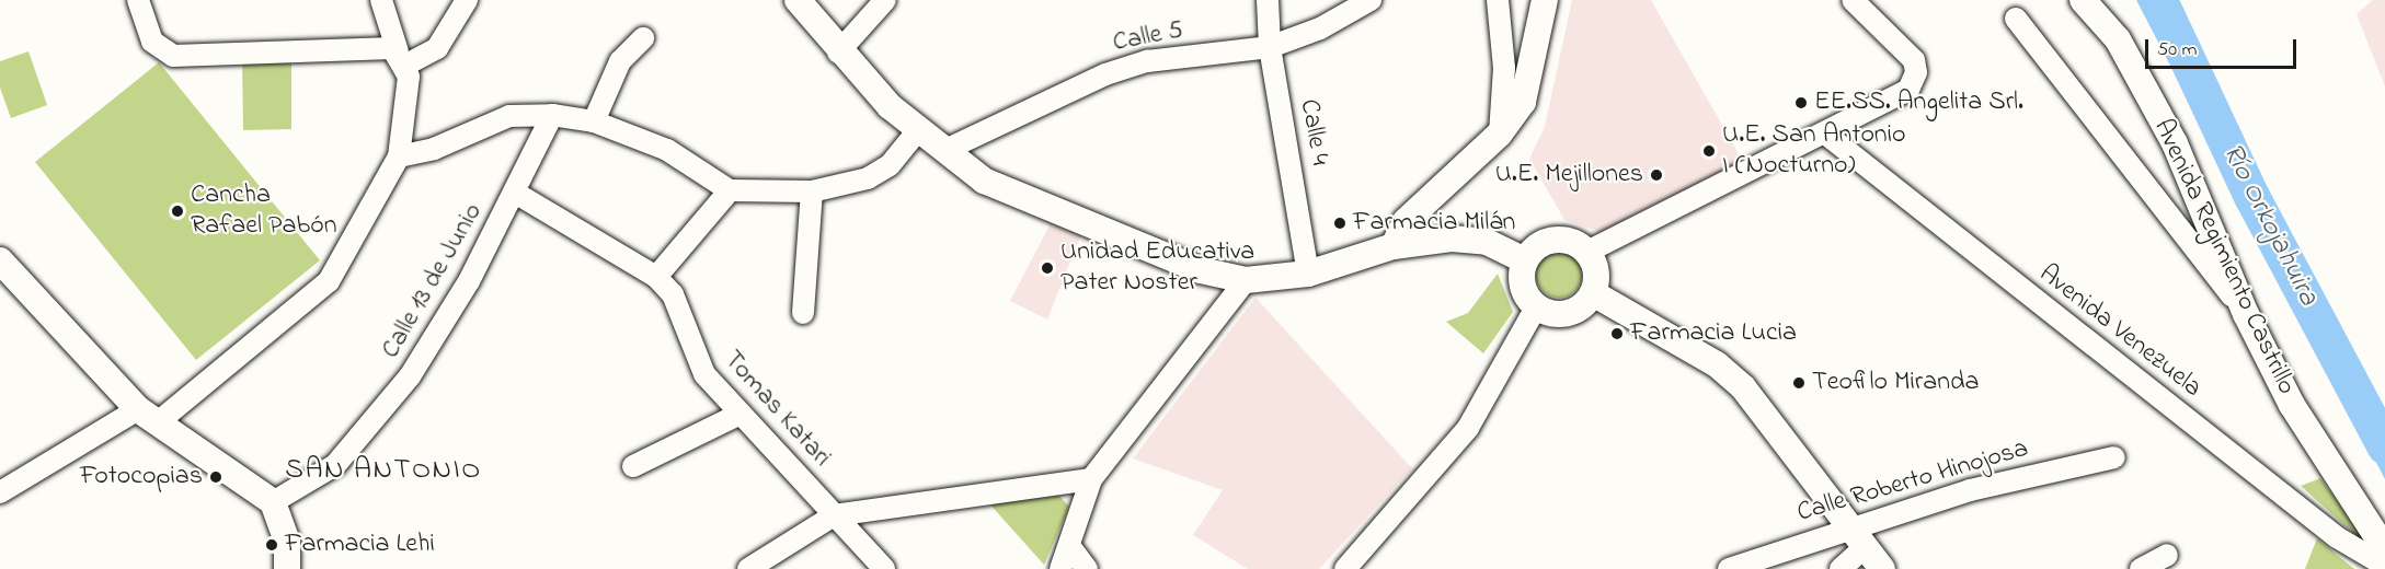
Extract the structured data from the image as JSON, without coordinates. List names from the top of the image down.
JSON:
{
  "streets": {
    "main road": ["Avenida Regimiento Castrillo"],
    "street": [
      "Calle 5",
      "Calle 4",
      "Calle 13 de Junio",
      "Avenida Venezuela",
      "Tomas Katari",
      "Calle Roberto Hinojosa"
    ]
  },
  "crossings": [
    ["Calle 5", "Calle 4"],
    ["Calle 13 de Junio", "Tomas Katari"]
  ],
  "districts": ["SAN ANTONIO"],
  "water": ["Río Orkojahuira"],
  "places": [
    "EE.SS. Angelita Srl.",
    "U.E. San Antonio I (Nocturno)",
    "U.E. Mejillones",
    "Cancha Rafael Pabón",
    "Farmacia Milán",
    "Unidad Educativa Pater Noster",
    "Farmacia Lucia",
    "Teofilo Miranda",
    "Fotocopias",
    "Farmacia Lehi"
  ],
  "scale_bar": "50 m"
}
